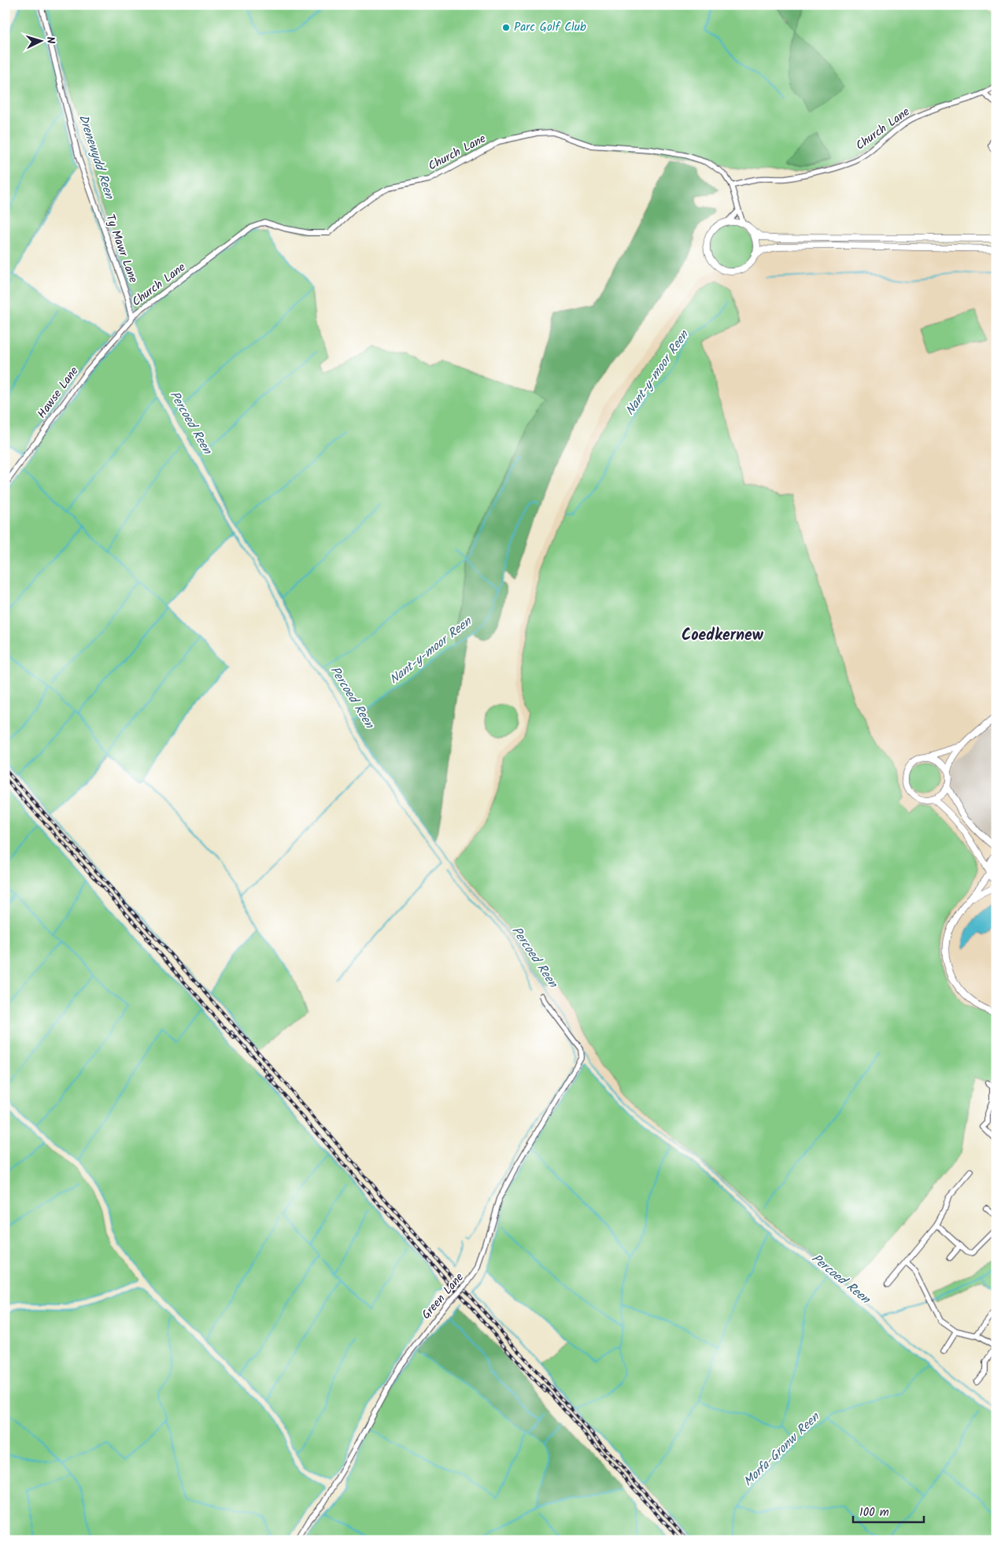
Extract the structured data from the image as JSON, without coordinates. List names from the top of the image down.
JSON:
{
  "streets": {
    "street": [
      "Church Lane",
      "Ty Mawr Lane",
      "Hawse Lane",
      "Green Lane"
    ]
  },
  "crossings": [
    ["Church Lane", "Ty Mawr Lane"],
    ["Church Lane", "Hawse Lane"],
    ["Ty Mawr Lane", "Hawse Lane"]
  ],
  "districts": ["Coedkernew"],
  "water": [
    "Drenewydd Reen",
    "Nant-y-moor Reen",
    "Percoed Reen",
    "Morfa-Gronw Reen"
  ],
  "places": ["Parc Golf Club"],
  "scale_bar": "100 m",
  "north": "right"
}
